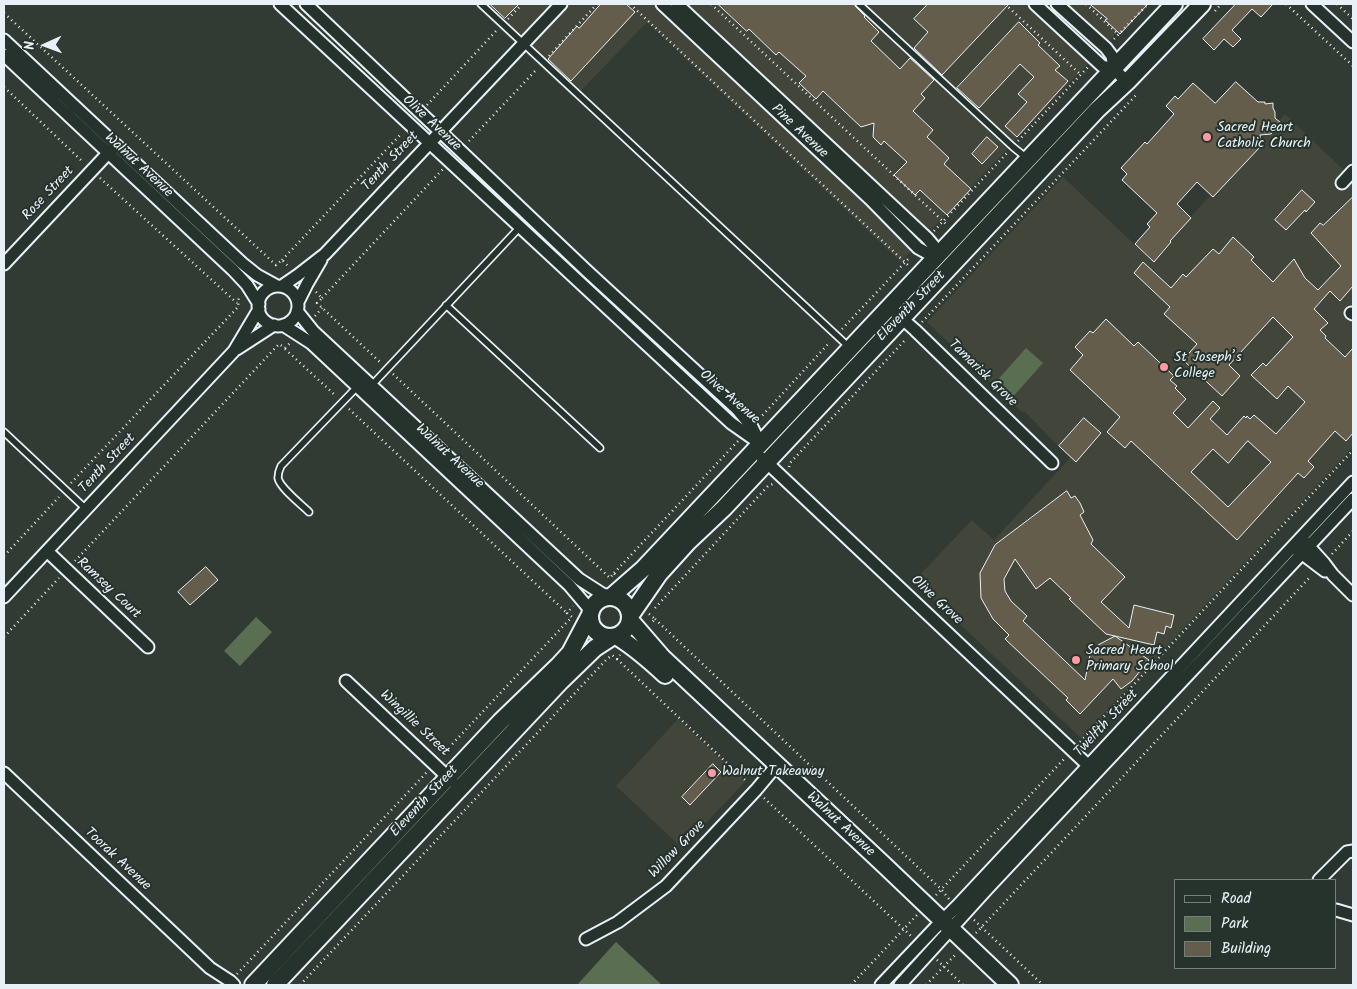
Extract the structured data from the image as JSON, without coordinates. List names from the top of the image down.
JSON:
{
  "streets": {
    "main road": ["Pine Avenue", "Walnut Avenue", "Eleventh Street"],
    "street": [
      "Olive Avenue",
      "Tenth Street",
      "Rose Street",
      "Tamarisk Grove",
      "Ramsey Court",
      "Olive Grove",
      "Wingillie Street",
      "Twelfth Street",
      "Willow Grove",
      "Toorak Avenue"
    ]
  },
  "crossings": [
    ["Olive Avenue", "Tenth Street"],
    ["Olive Avenue", "Eleventh Street"],
    ["Olive Avenue", "Olive Grove"],
    ["Pine Avenue", "Eleventh Street"],
    ["Tenth Street", "Walnut Avenue"],
    ["Tenth Street", "Ramsey Court"],
    ["Walnut Avenue", "Rose Street"],
    ["Walnut Avenue", "Eleventh Street"],
    ["Walnut Avenue", "Twelfth Street"],
    ["Walnut Avenue", "Willow Grove"],
    ["Eleventh Street", "Tamarisk Grove"],
    ["Eleventh Street", "Olive Grove"],
    ["Eleventh Street", "Wingillie Street"],
    ["Olive Grove", "Twelfth Street"]
  ],
  "places": [
    "Sacred Heart Catholic Church",
    "St Joseph’s College",
    "Sacred Heart Primary School",
    "Walnut Takeaway"
  ],
  "legend": ["Road", "Park", "Building"],
  "north": "left"
}
